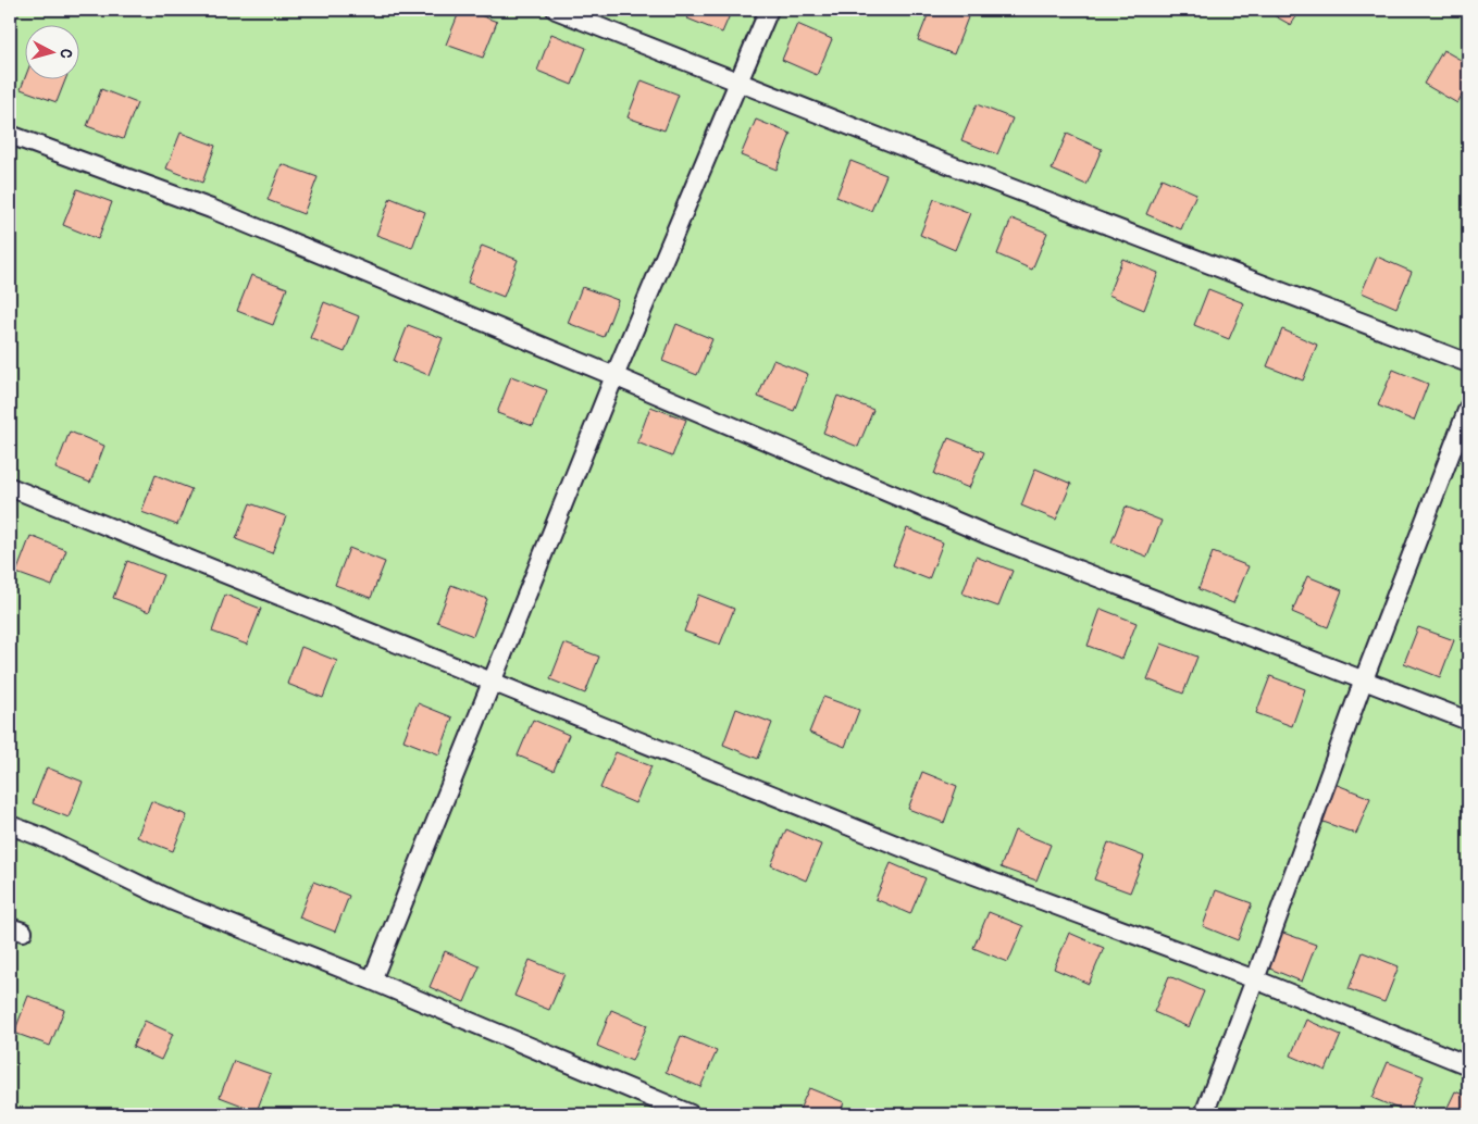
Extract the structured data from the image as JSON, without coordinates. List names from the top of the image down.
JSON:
{
  "north": "right"
}
